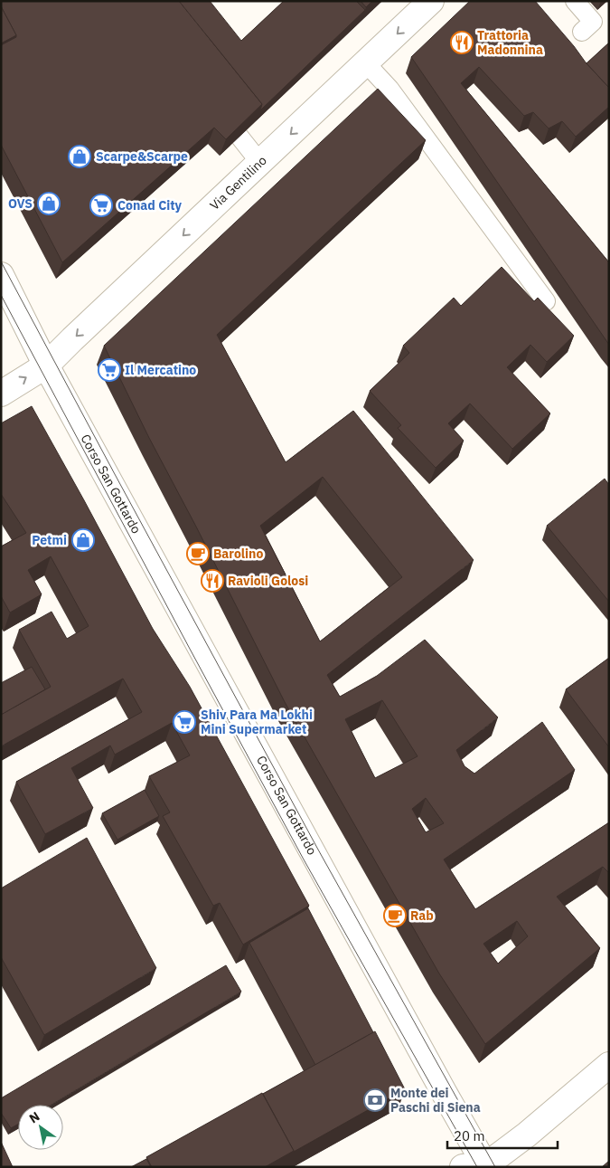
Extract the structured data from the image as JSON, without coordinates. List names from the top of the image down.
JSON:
{
  "streets": {
    "street": ["Via Gentilino", "Corso San Gottardo"]
  },
  "crossings": [
    ["Via Gentilino", "Corso San Gottardo"]
  ],
  "one_way": ["Via Gentilino"],
  "places": {
    "restaurant": ["Trattoria Madonnina", "Ravioli Golosi"],
    "shop": ["Scarpe&Scarpe", "OVS", "Petmi"],
    "supermarket": ["Conad City", "Il Mercatino", "Shiv Para Ma Lokhi Mini Supermarket"],
    "cafe": ["Barolino", "Rab"],
    "bank": ["Monte dei Paschi di Siena"]
  },
  "scale_bar": "20 m",
  "north": "top left"
}
